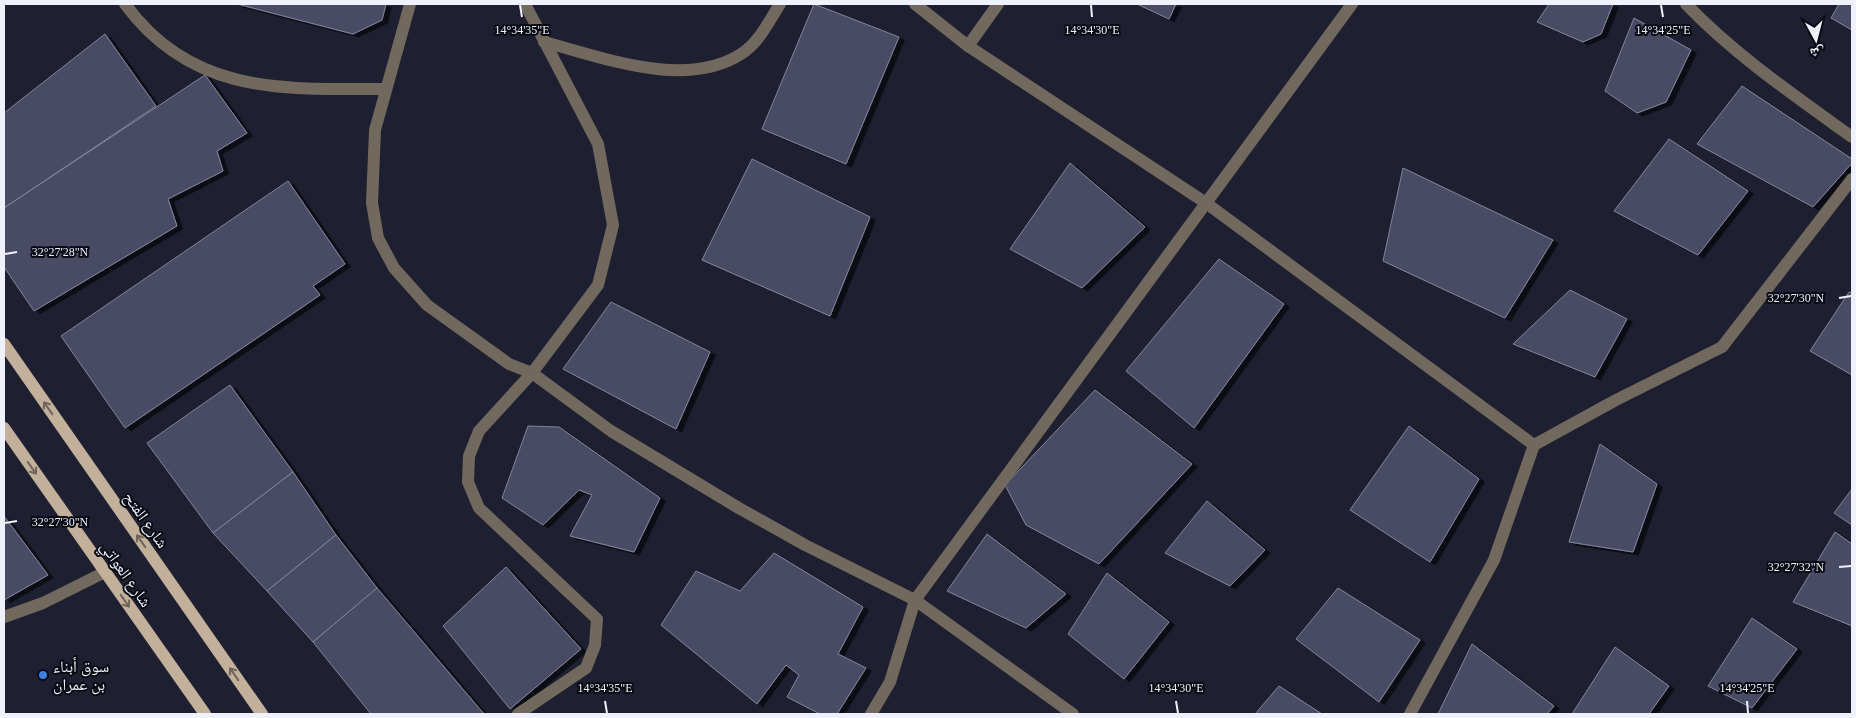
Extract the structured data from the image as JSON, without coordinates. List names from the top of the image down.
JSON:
{
  "streets": {
    "main road": ["شارع الفتح", "شارع العواتي"]
  },
  "one_way": ["شارع الفتح", "شارع العواتي"],
  "places": ["سوق أبناء بن عمران"],
  "north": "bottom",
  "coordinates": [
    "14°34'35\"E",
    "14°34'30\"E",
    "14°34'25\"E",
    "32°27'28\"N",
    "32°27'30\"N",
    "32°27'32\"N"
  ]
}
